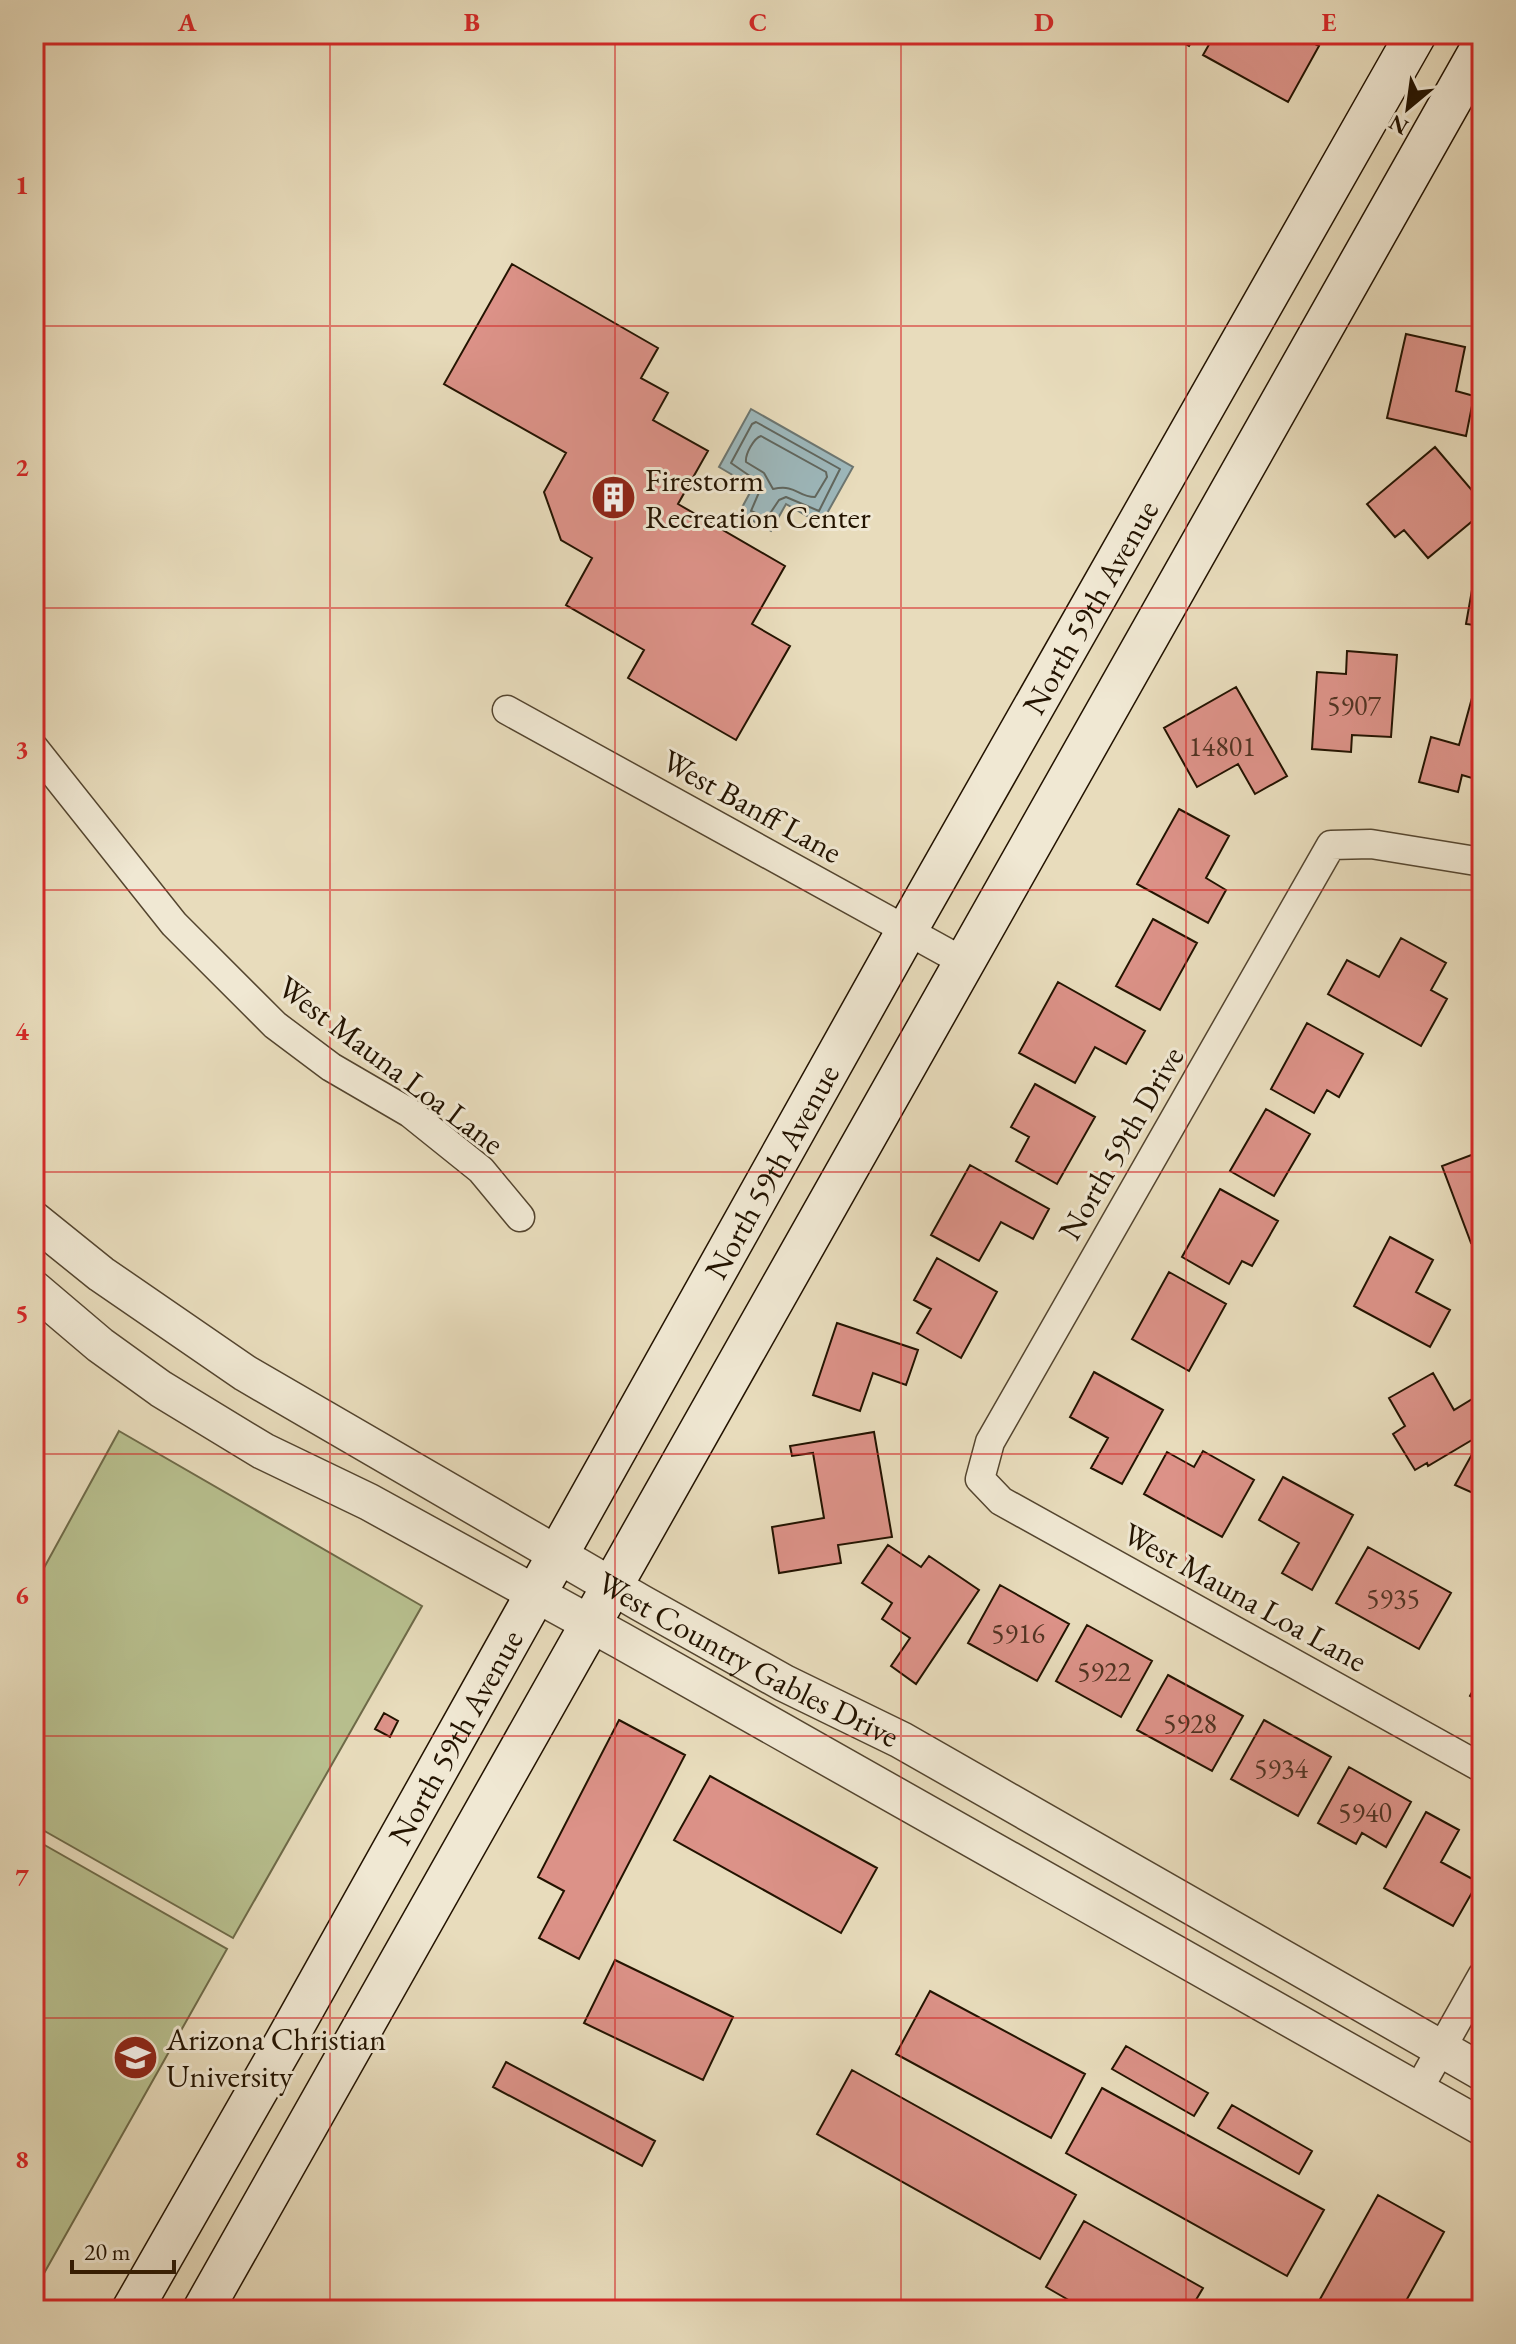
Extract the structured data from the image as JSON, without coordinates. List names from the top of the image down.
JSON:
{
  "streets": {
    "main road": ["North 59th Avenue"],
    "street": [
      "West Banff Lane",
      "West Mauna Loa Lane",
      "North 59th Drive",
      "West Country Gables Drive"
    ]
  },
  "crossings": [
    ["North 59th Avenue", "West Banff Lane"],
    ["North 59th Avenue", "West Country Gables Drive"],
    ["West Mauna Loa Lane", "North 59th Drive"]
  ],
  "places": {
    "building": ["Firestorm Recreation Center"],
    "school or university": ["Arizona Christian University"]
  },
  "house_numbers": [
    "5907",
    "14801",
    "5935",
    "5916",
    "5922",
    "5928",
    "5934",
    "5940"
  ],
  "scale_bar": "20 m",
  "north": "bottom left",
  "grid": {
    "columns": [
      "A",
      "B",
      "C",
      "D",
      "E"
    ],
    "rows": [
      "1",
      "2",
      "3",
      "4",
      "5",
      "6",
      "7",
      "8"
    ]
  }
}
